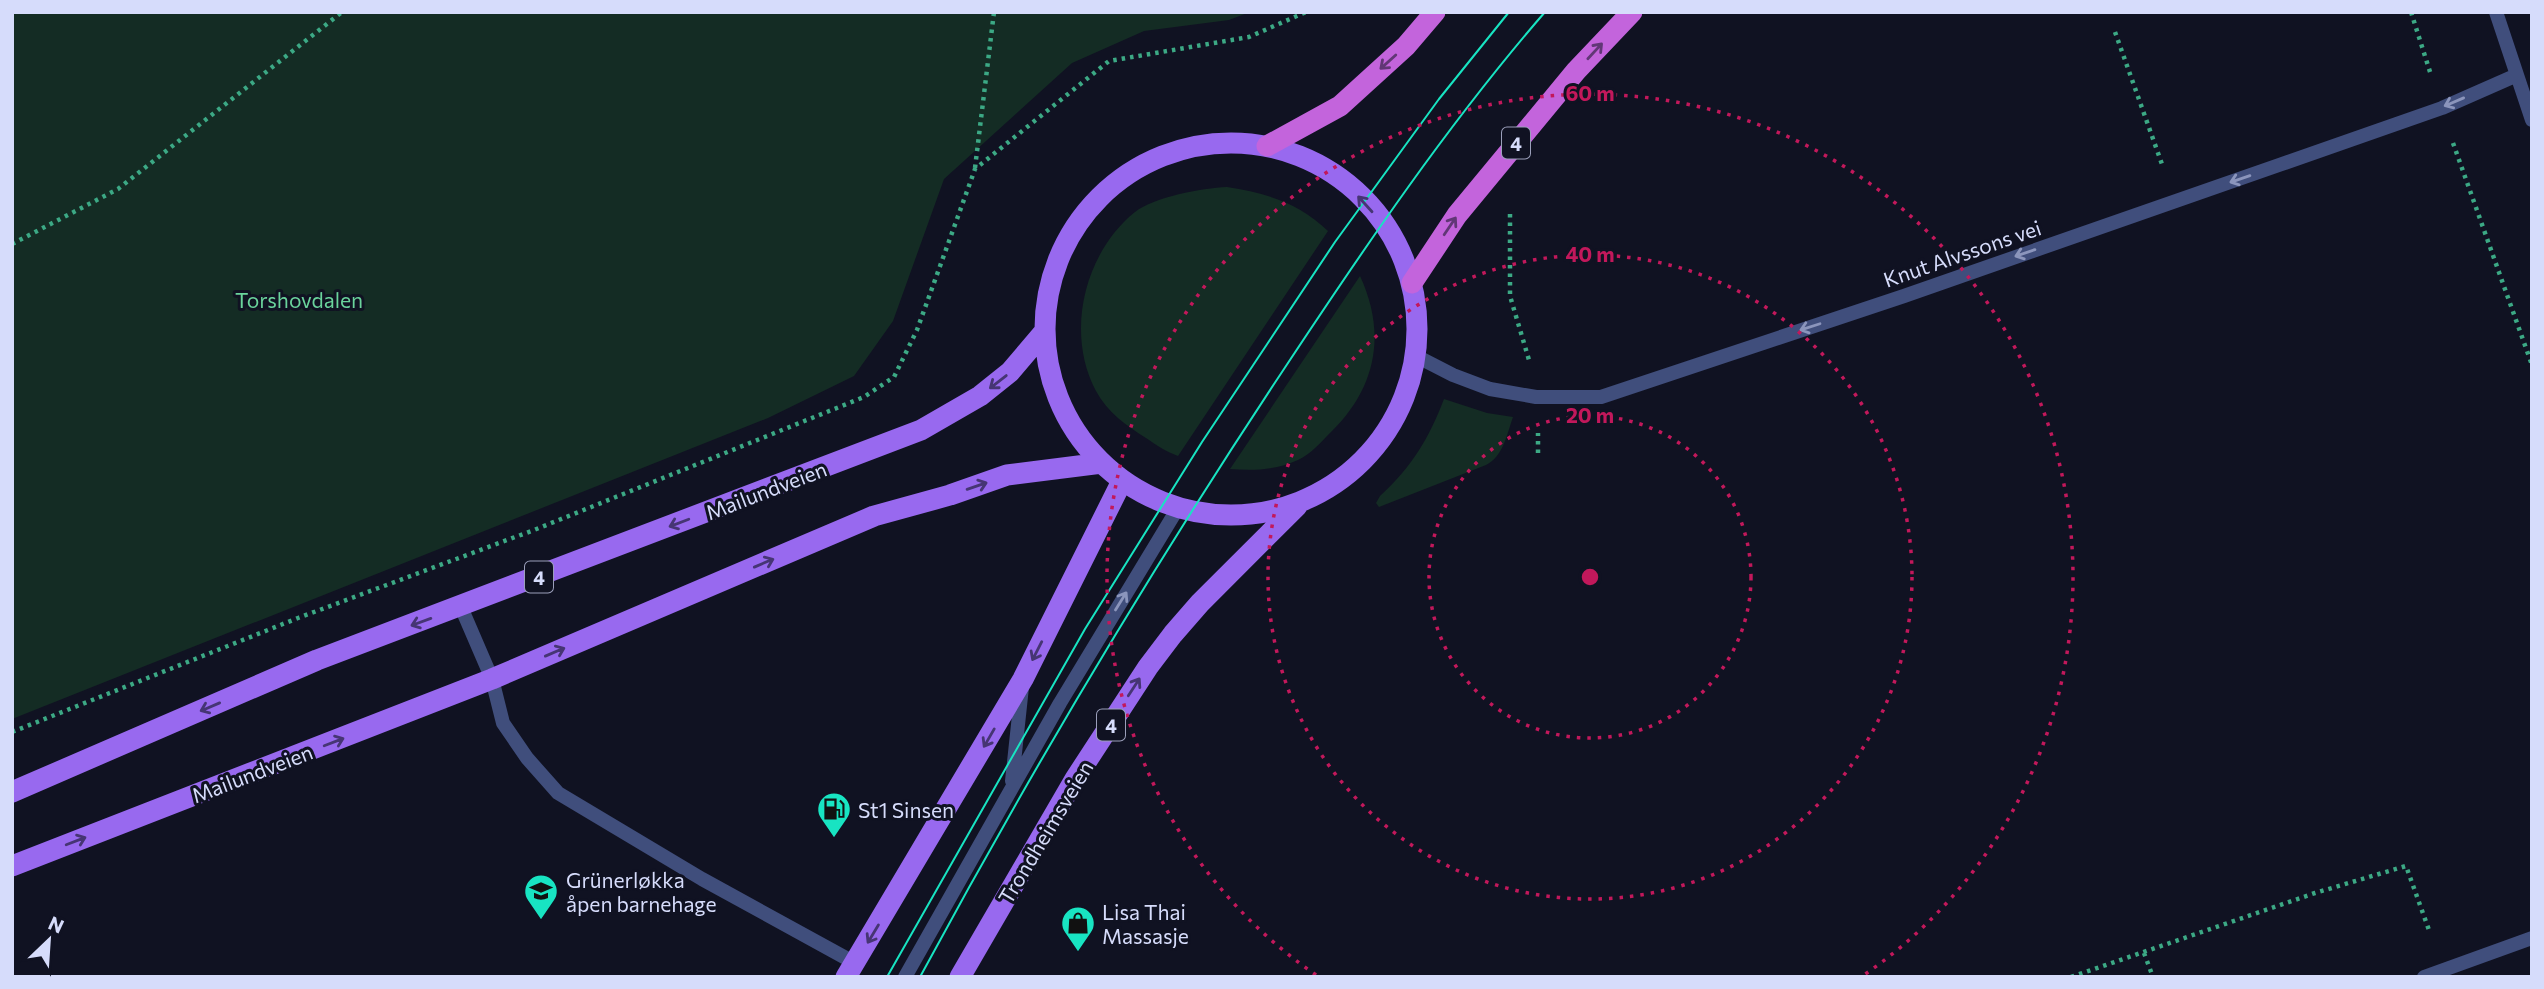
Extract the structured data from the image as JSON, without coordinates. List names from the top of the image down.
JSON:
{
  "streets": {
    "highway": ["4"],
    "main road": ["Mailundveien", "Trondheimsveien"],
    "street": ["Knut Alvssons vei"]
  },
  "one_way": ["Knut Alvssons vei"],
  "parks": ["Torshovdalen"],
  "places": {
    "fuel station": ["St1 Sinsen"],
    "school or university": ["Grünerløkka åpen barnehage"],
    "shop": ["Lisa Thai Massasje"]
  },
  "north": "top right",
  "rings": ["60 m", "40 m", "20 m"]
}
